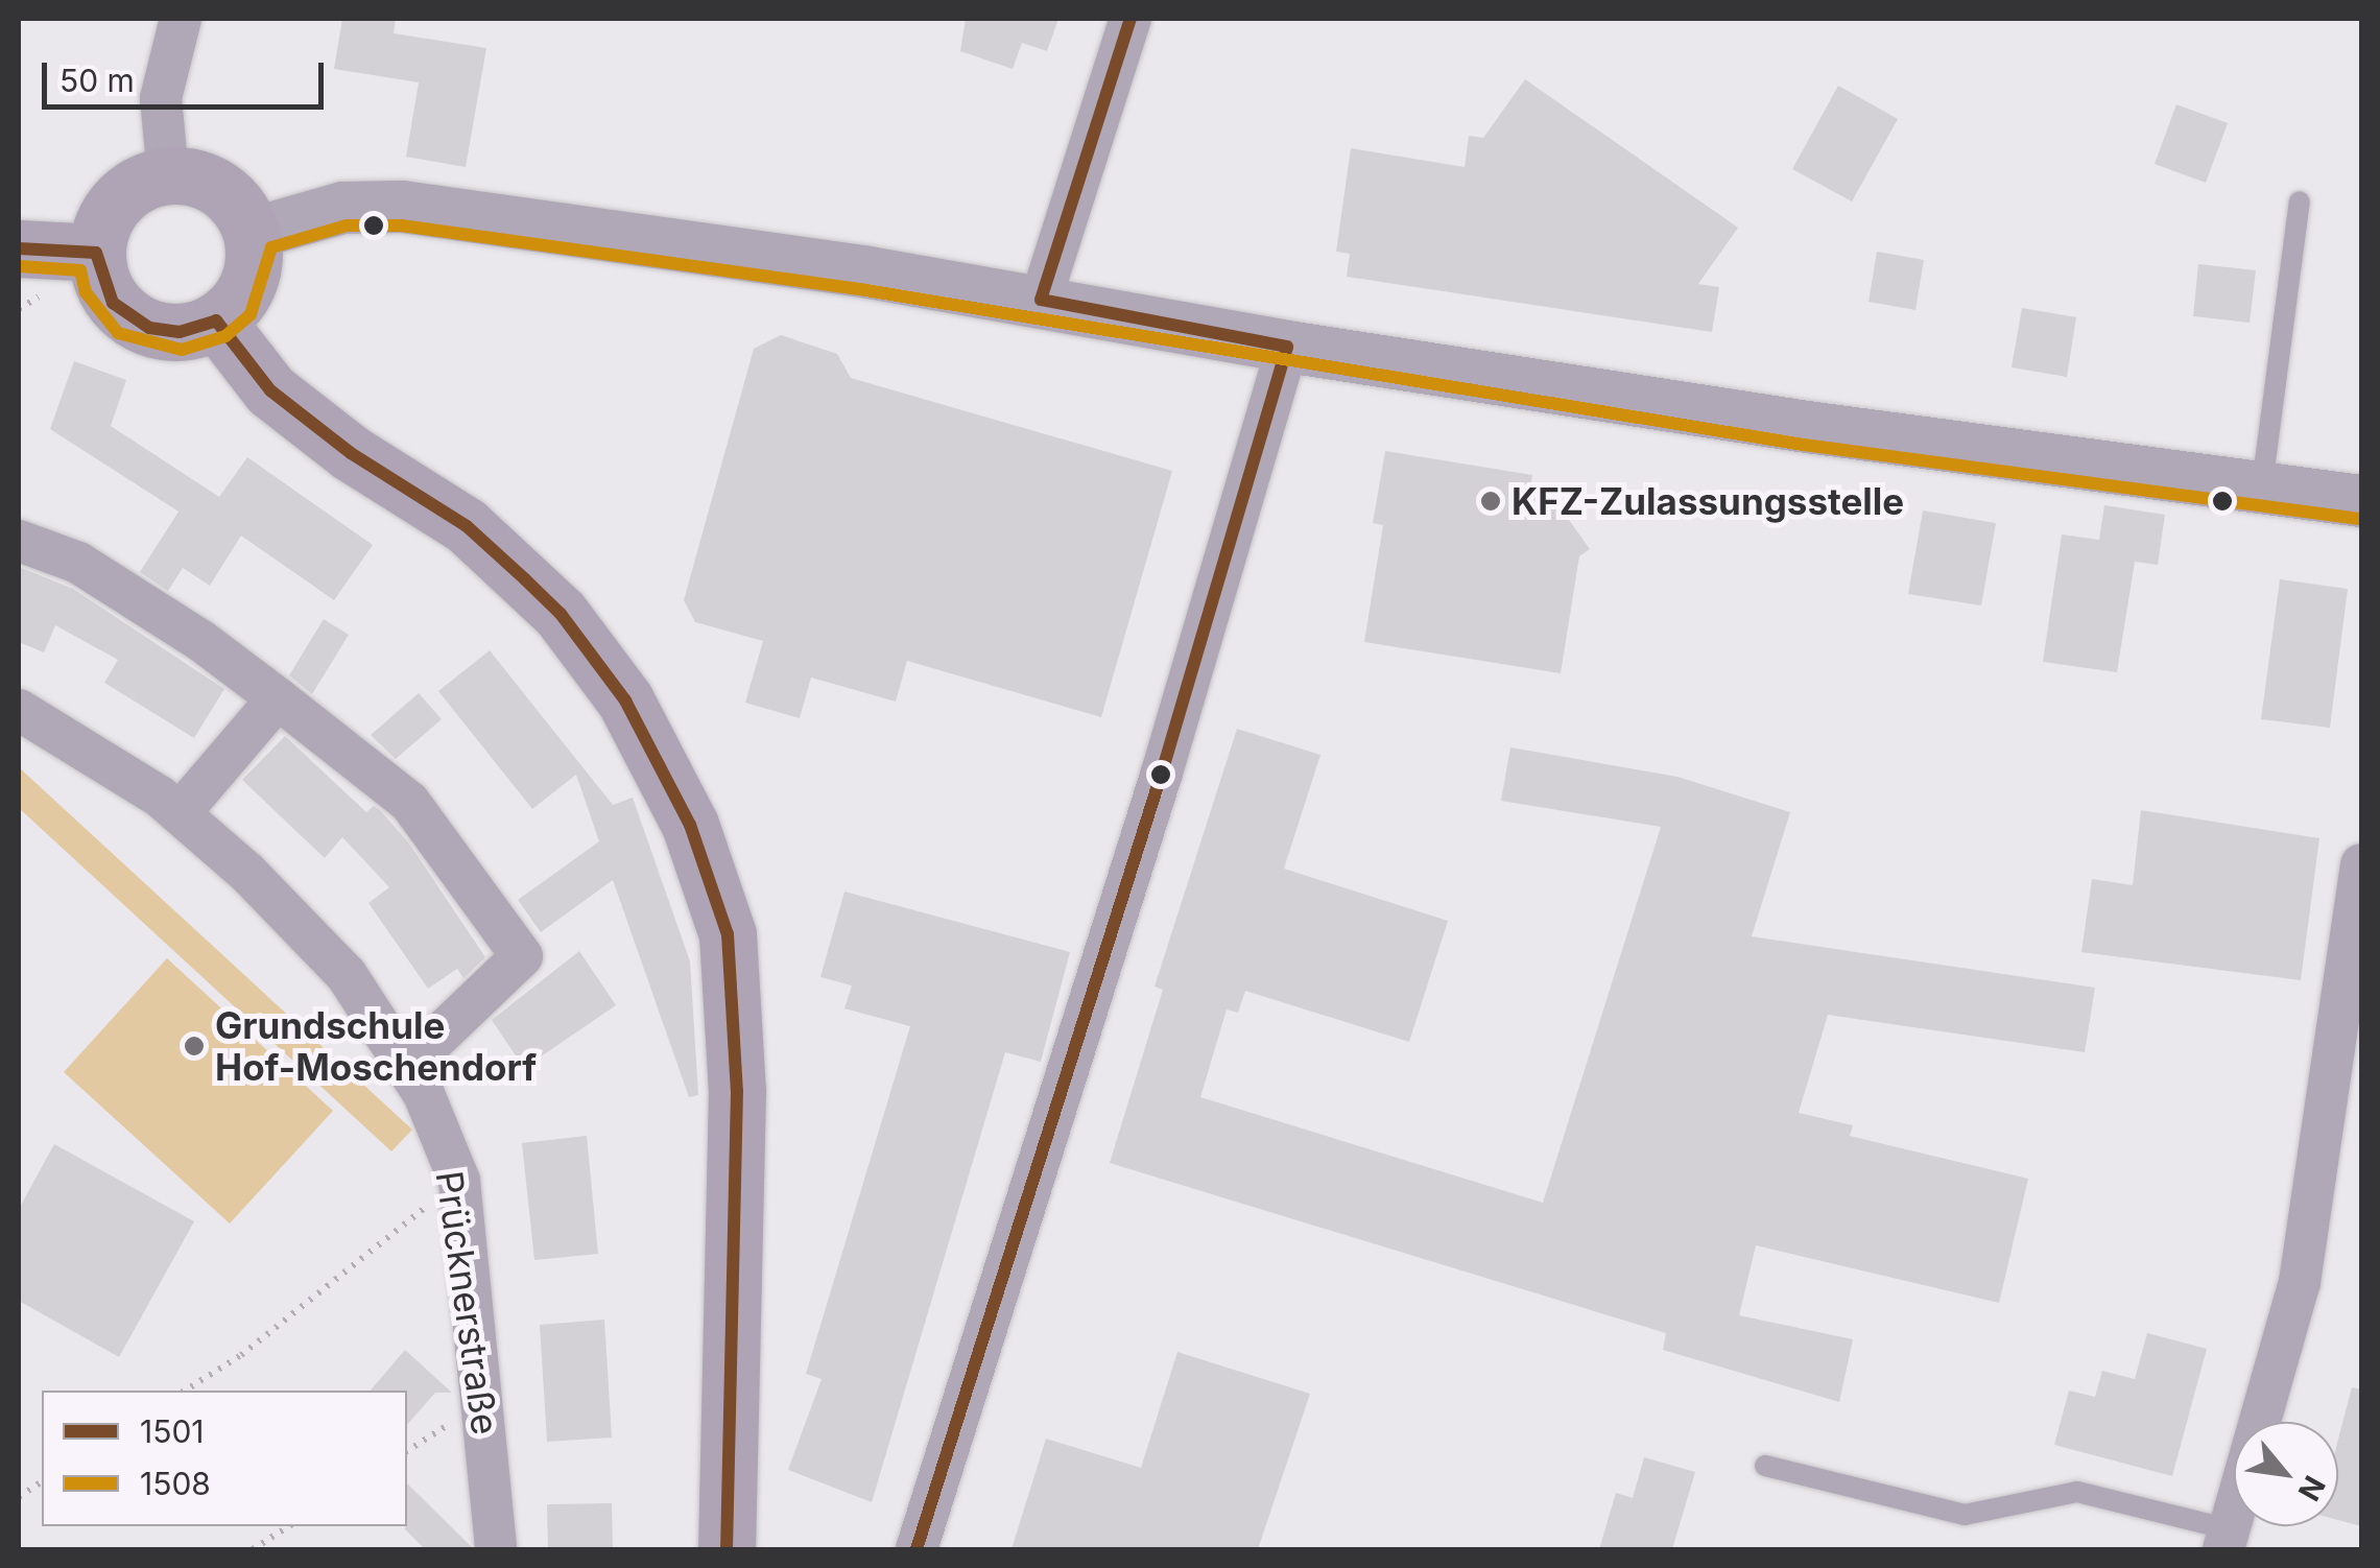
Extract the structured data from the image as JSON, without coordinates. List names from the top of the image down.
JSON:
{
  "streets": {
    "street": ["Prücknerstraße"]
  },
  "places": ["KFZ-Zulassungsstelle", "Grundschule Hof-Moschendorf"],
  "lines": ["transit line 1501", "transit line 1508"],
  "legend": ["1501", "1508"],
  "scale_bar": "50 m",
  "north": "bottom right"
}
